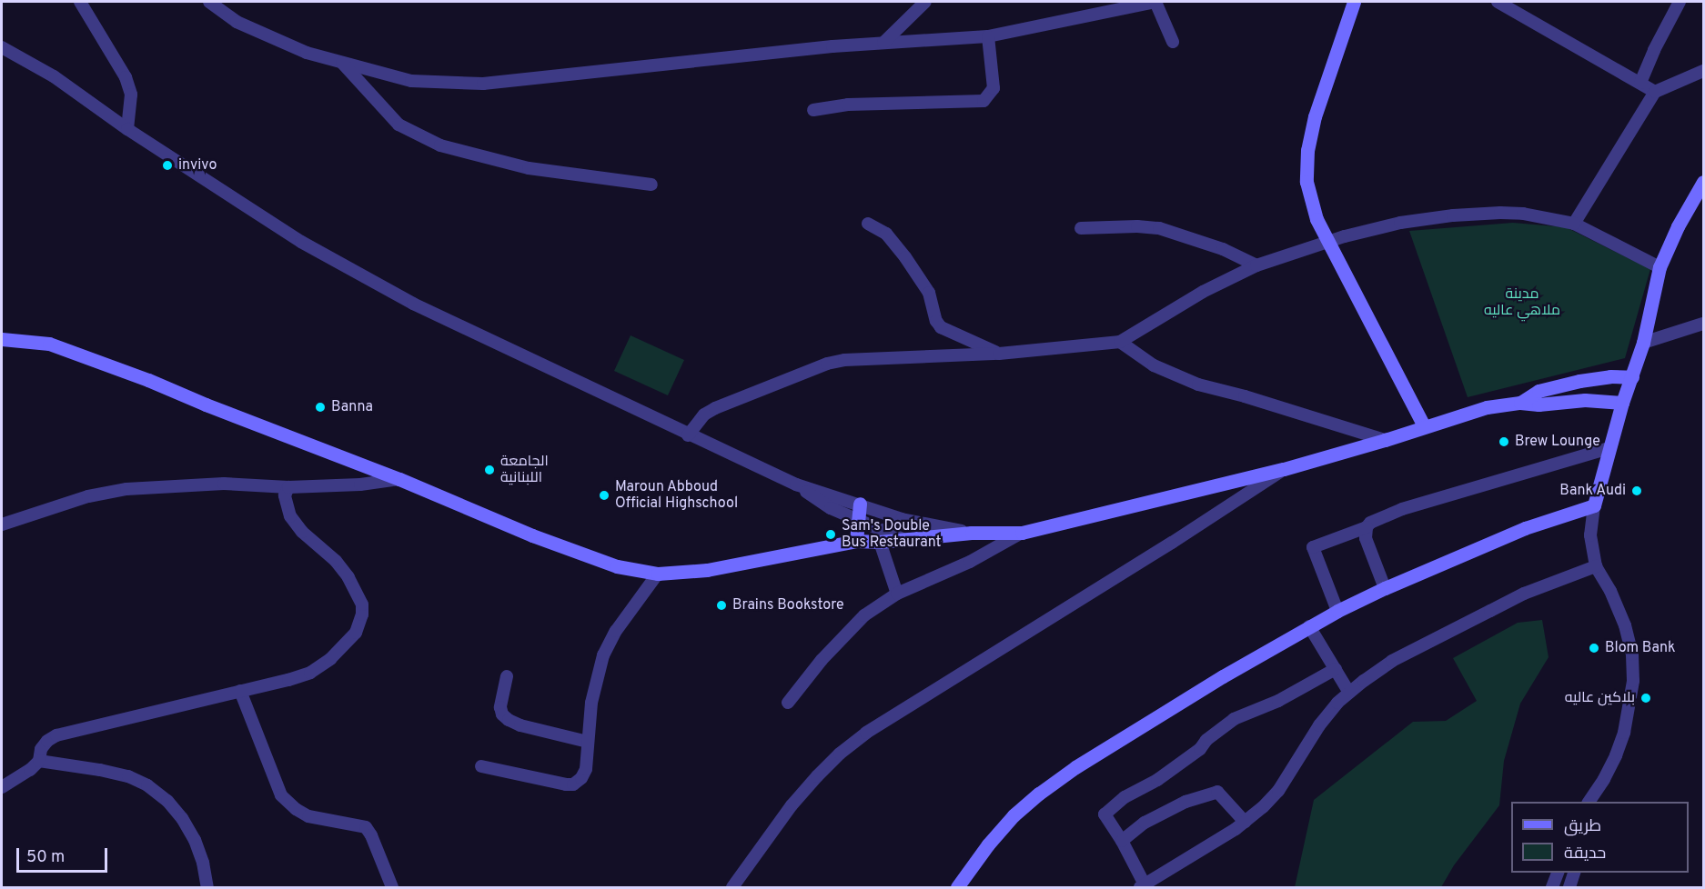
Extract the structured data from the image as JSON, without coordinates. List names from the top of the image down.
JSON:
{
  "parks": ["مدينة ملاهي عاليه"],
  "places": [
    "invivo",
    "Banna",
    "Brew Lounge",
    "الجامعة اللبنانية",
    "Bank Audi",
    "Maroun Abboud Official Highschool",
    "Sam's Double Bus Restaurant",
    "Brains Bookstore",
    "Blom Bank",
    "بلاكين عاليه"
  ],
  "legend": ["طريق", "حديقة"],
  "scale_bar": "50 m"
}
